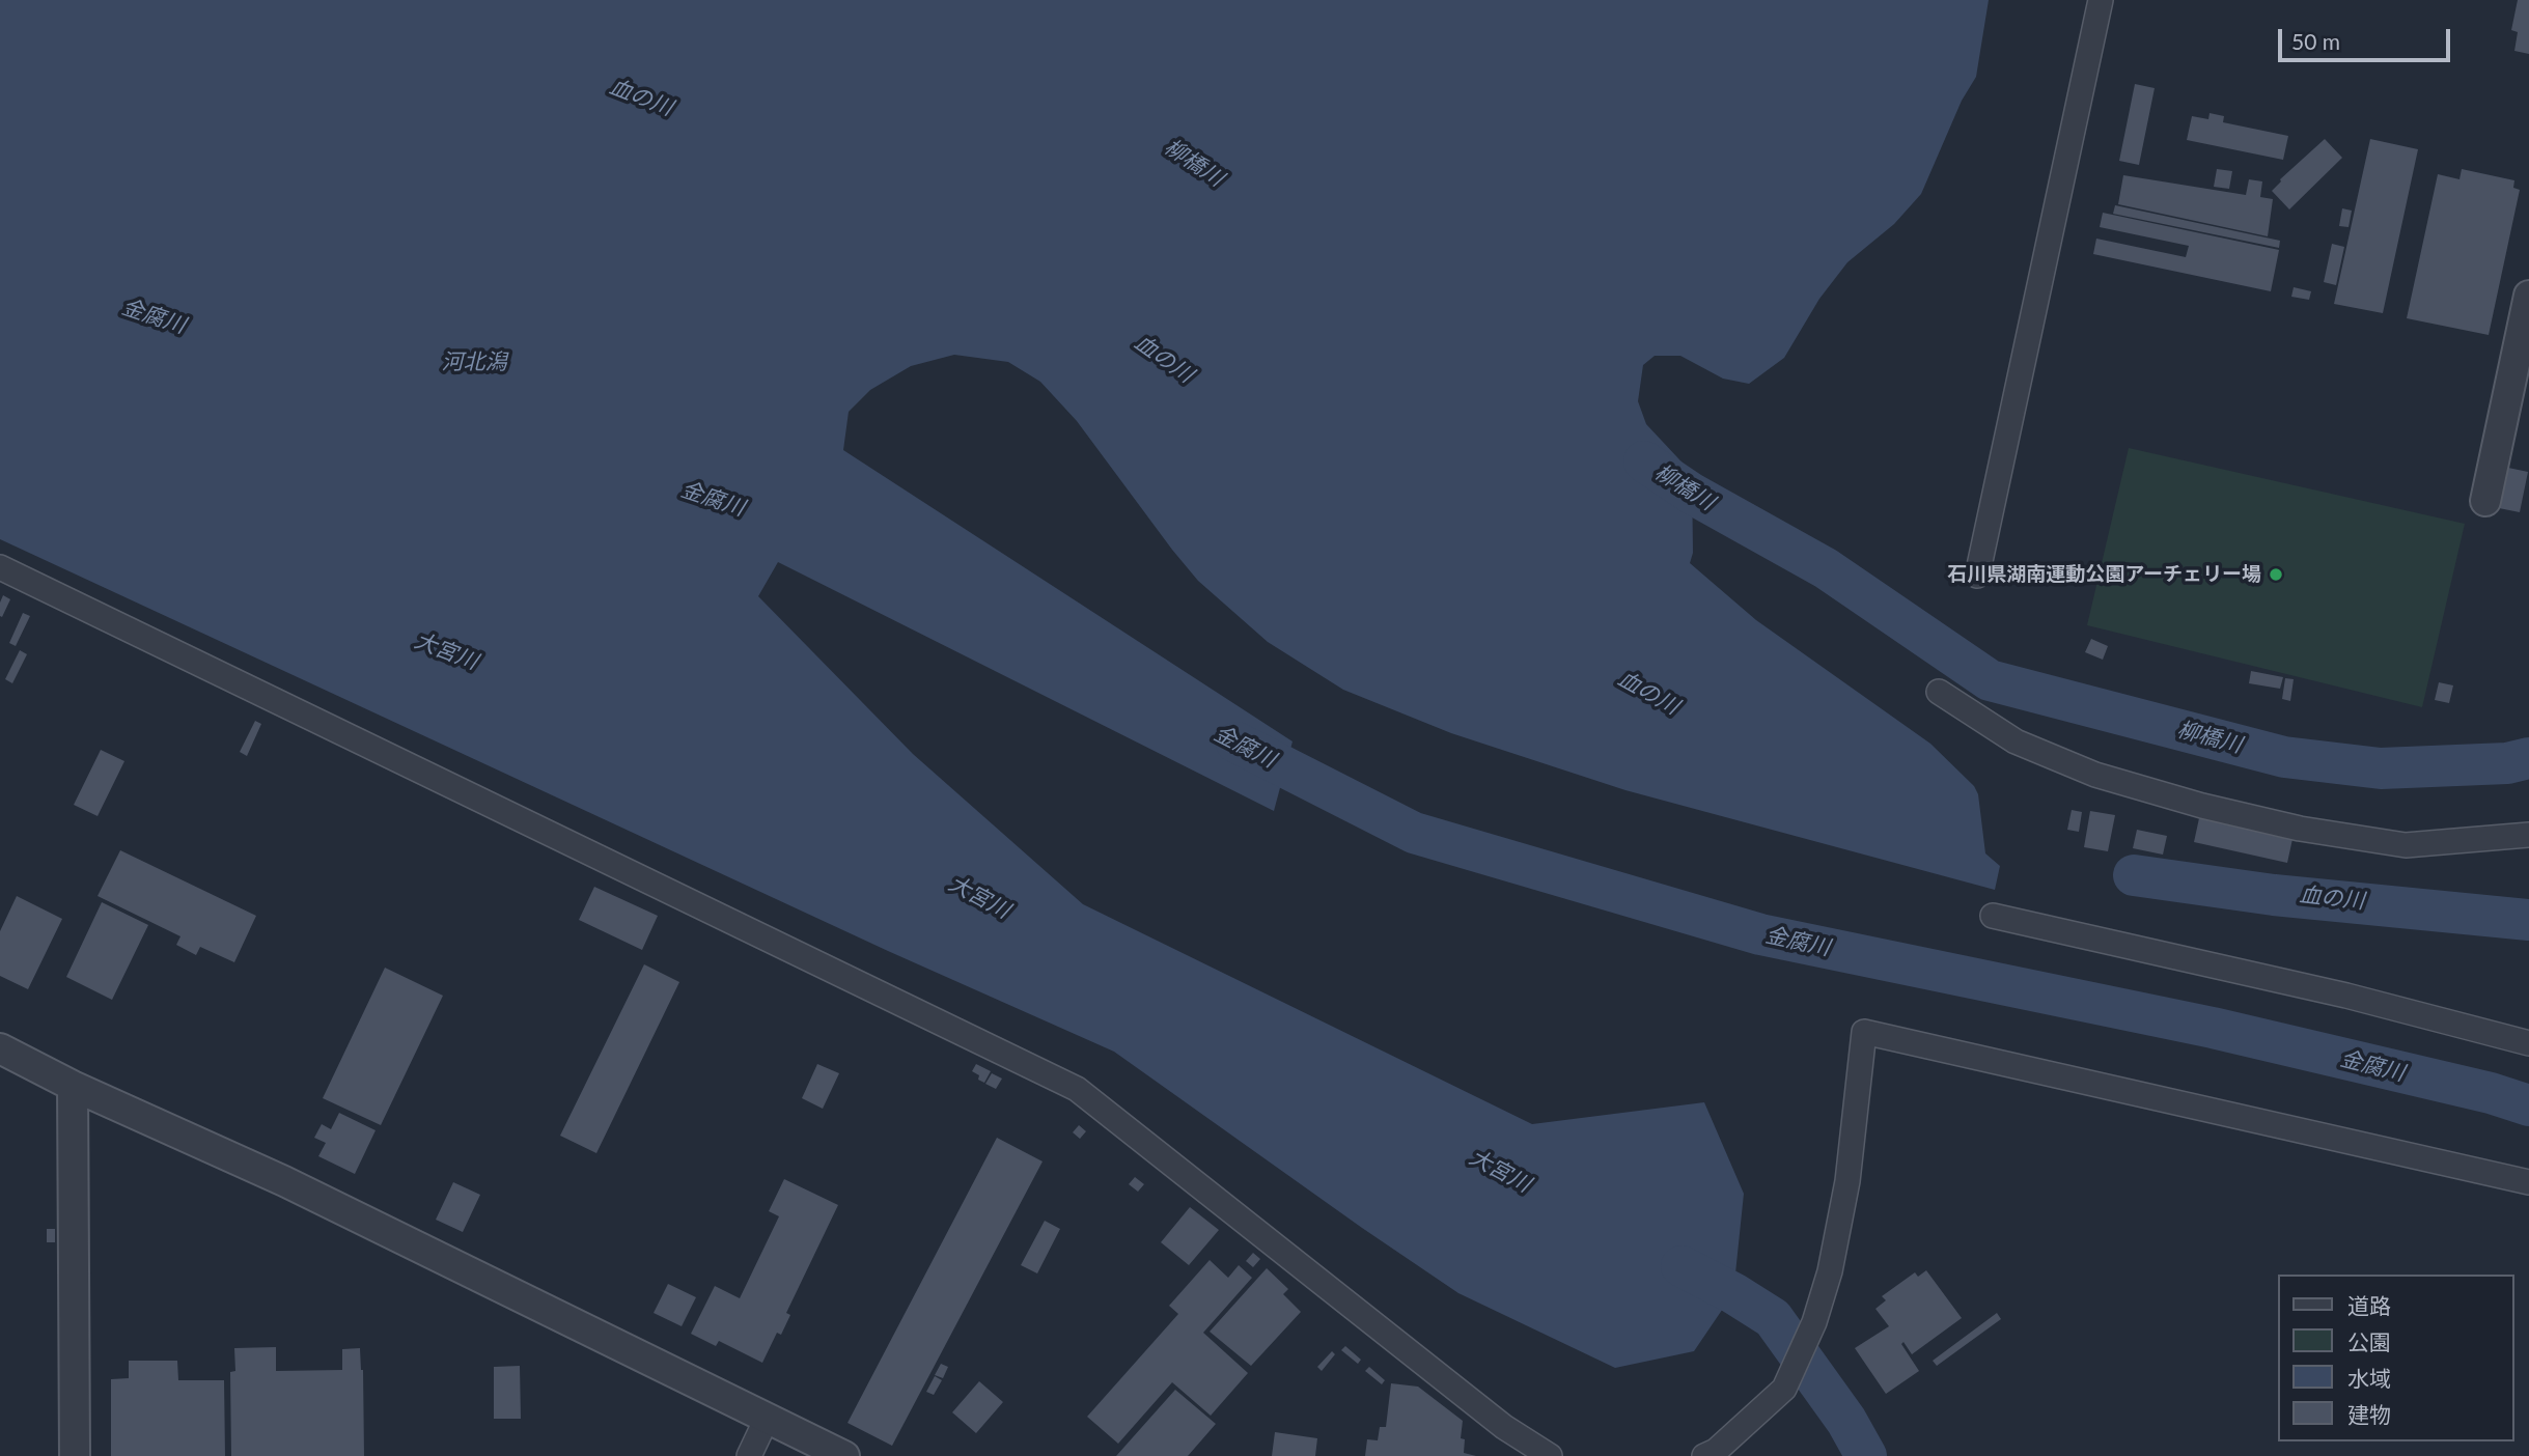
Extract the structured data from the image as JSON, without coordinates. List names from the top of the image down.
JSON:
{
  "water": [
    "血の川",
    "柳橋川",
    "金腐川",
    "河北潟",
    "大宮川"
  ],
  "places": ["石川県湖南運動公園アーチェリー場"],
  "legend": [
    "道路",
    "公園",
    "水域",
    "建物"
  ],
  "scale_bar": "50 m"
}
